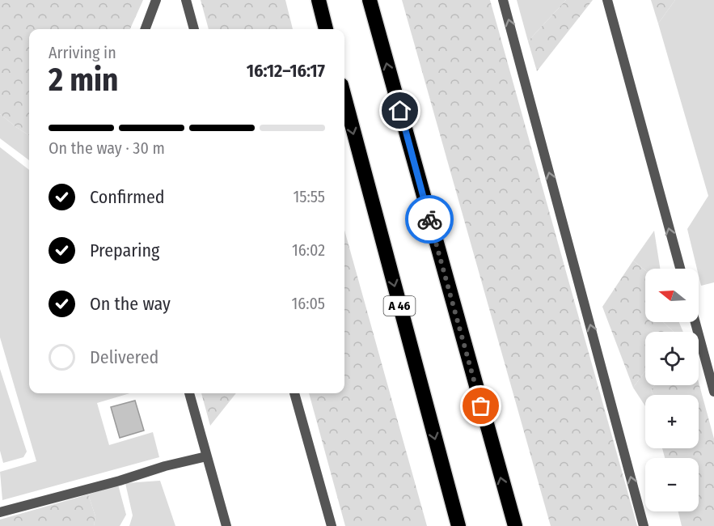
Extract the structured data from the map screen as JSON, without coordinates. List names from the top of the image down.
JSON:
{
  "streets": {
    "highway": ["A 46"]
  },
  "north": "left",
  "page": {
    "heading": ["2 min", "Arriving in", "16:12–16:17"],
    "bar": "On the way · 30 m",
    "list": [
      ["Confirmed", "15:55"],
      ["Preparing", "16:02"],
      ["On the way", "16:05"],
      "Delivered"
    ],
    "map_buttons": ["+", "−"]
  }
}
